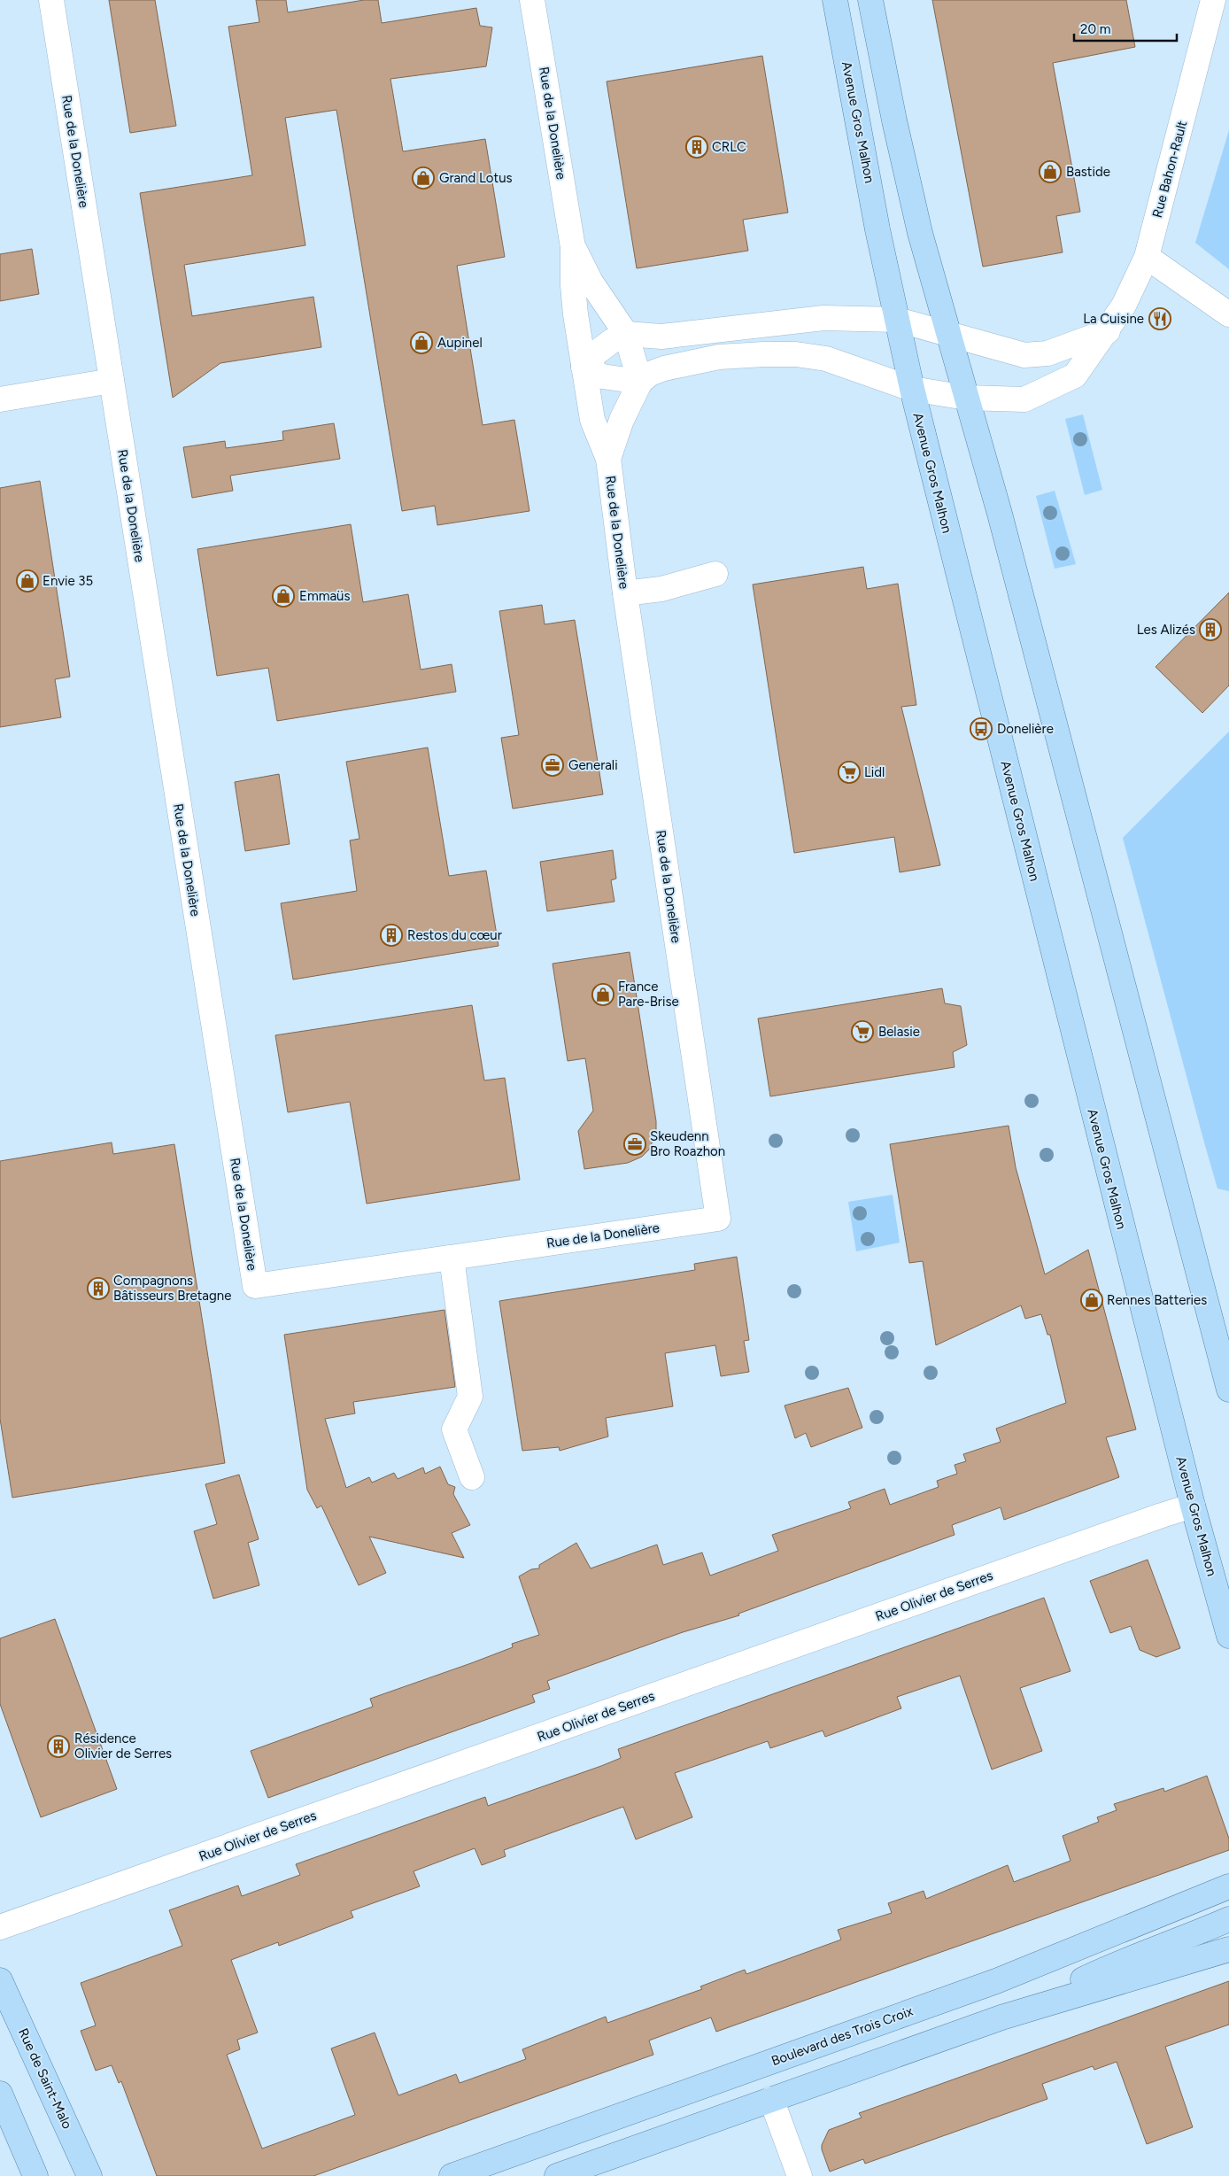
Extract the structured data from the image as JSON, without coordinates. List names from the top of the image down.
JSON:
{
  "streets": {
    "main road": ["Avenue Gros Malhon", "Boulevard des Trois Croix", "Rue de Saint-Malo"],
    "street": ["Rue de la Donelière", "Rue Bahon-Rault", "Rue Olivier de Serres"]
  },
  "crossings": [
    ["Avenue Gros Malhon", "Rue Bahon-Rault"],
    ["Avenue Gros Malhon", "Rue Olivier de Serres"]
  ],
  "places": {
    "building": [
      "CRLC",
      "Les Alizés",
      "Restos du cœur",
      "Compagnons Bâtisseurs Bretagne",
      "Résidence Olivier de Serres"
    ],
    "shop": [
      "Bastide",
      "Grand Lotus",
      "Aupinel",
      "Envie 35",
      "Emmaüs",
      "France Pare-Brise",
      "Rennes Batteries"
    ],
    "restaurant": ["La Cuisine"],
    "bus stop": ["Donelière"],
    "office": ["Generali", "Skeudenn Bro Roazhon"],
    "supermarket": ["Lidl", "Belasie"]
  },
  "scale_bar": "20 m"
}
